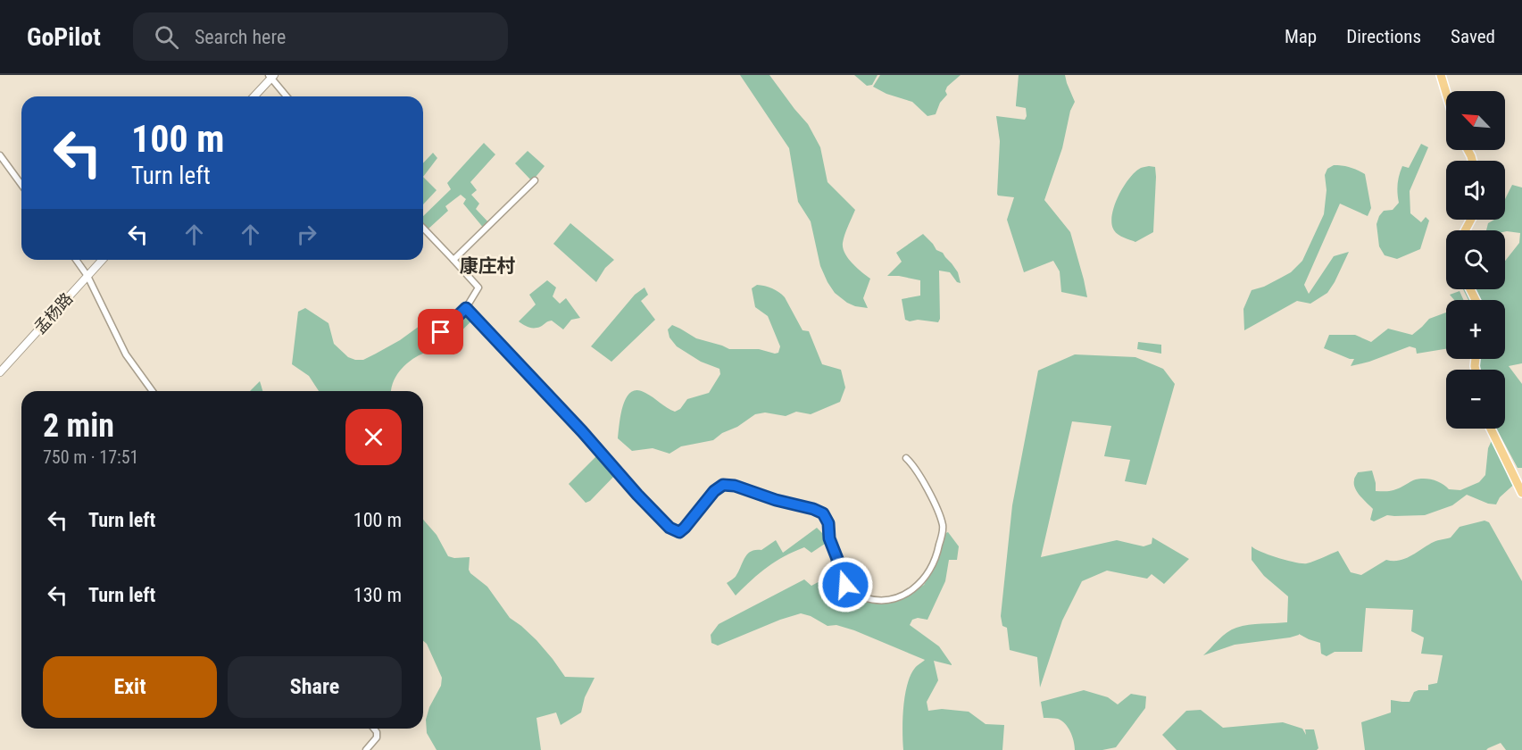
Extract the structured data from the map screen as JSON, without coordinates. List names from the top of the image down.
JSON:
{
  "streets": {
    "street": ["孟杨路"]
  },
  "districts": ["康庄村"],
  "north": "top left",
  "page": {
    "header": "GoPilot",
    "search": "Search here",
    "nav": ["Map", "Directions", "Saved"],
    "map_buttons": ["+", "−"],
    "turn": ["100 m", "Turn left"],
    "heading": ["2 min", "750 m · 17:51"],
    "list": [
      {
        "name": "Turn left",
        "value": "100 m"
      },
      {
        "name": "Turn left",
        "value": "130 m"
      }
    ],
    "buttons": ["Exit", "Share"]
  }
}
